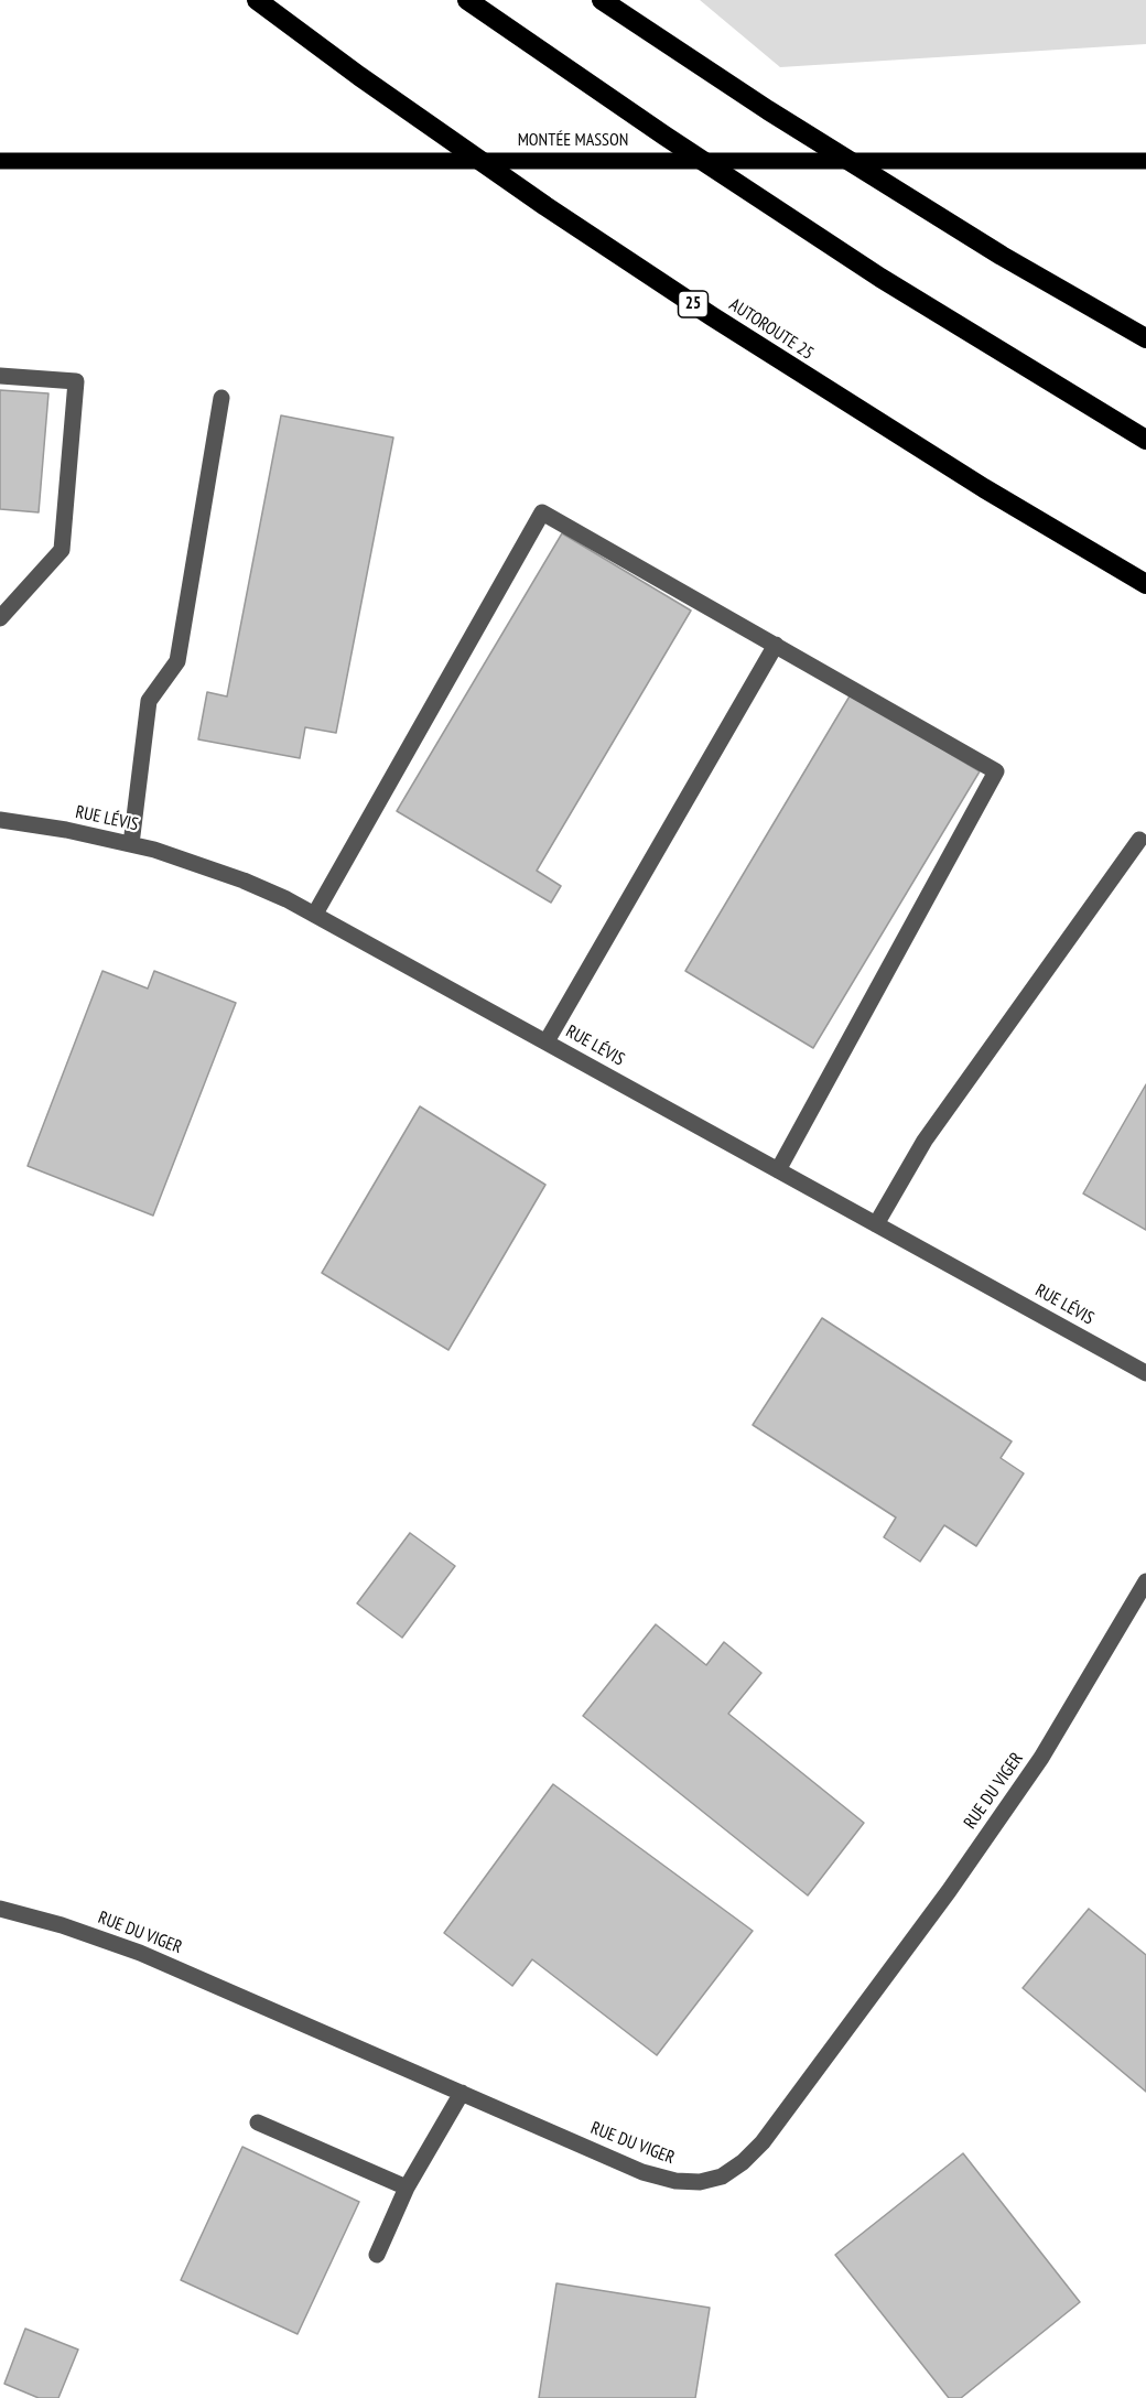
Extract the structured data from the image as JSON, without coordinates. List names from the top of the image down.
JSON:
{
  "streets": {
    "highway": ["25", "AUTOROUTE 25"],
    "main road": ["MONTÉE MASSON"],
    "street": ["RUE LÉVIS", "RUE DU VIGER"]
  }
}
